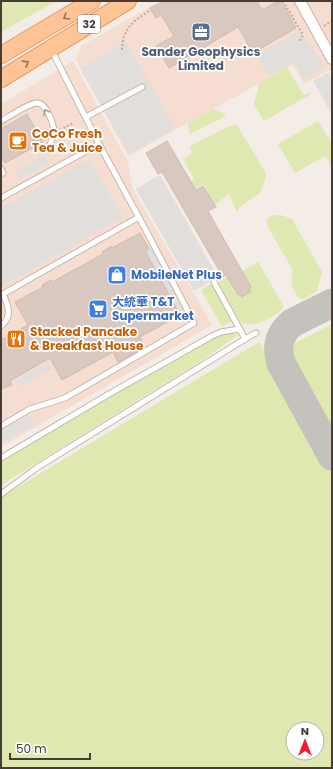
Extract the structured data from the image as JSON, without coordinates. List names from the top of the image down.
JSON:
{
  "streets": {
    "main road": ["32"]
  },
  "places": {
    "office": ["Sander Geophysics Limited"],
    "cafe": ["CoCo Fresh Tea & Juice"],
    "shop": ["MobileNet Plus"],
    "supermarket": ["大統華 T&T Supermarket"],
    "restaurant": ["Stacked Pancake & Breakfast House"]
  },
  "scale_bar": "50 m",
  "north": "top"
}
